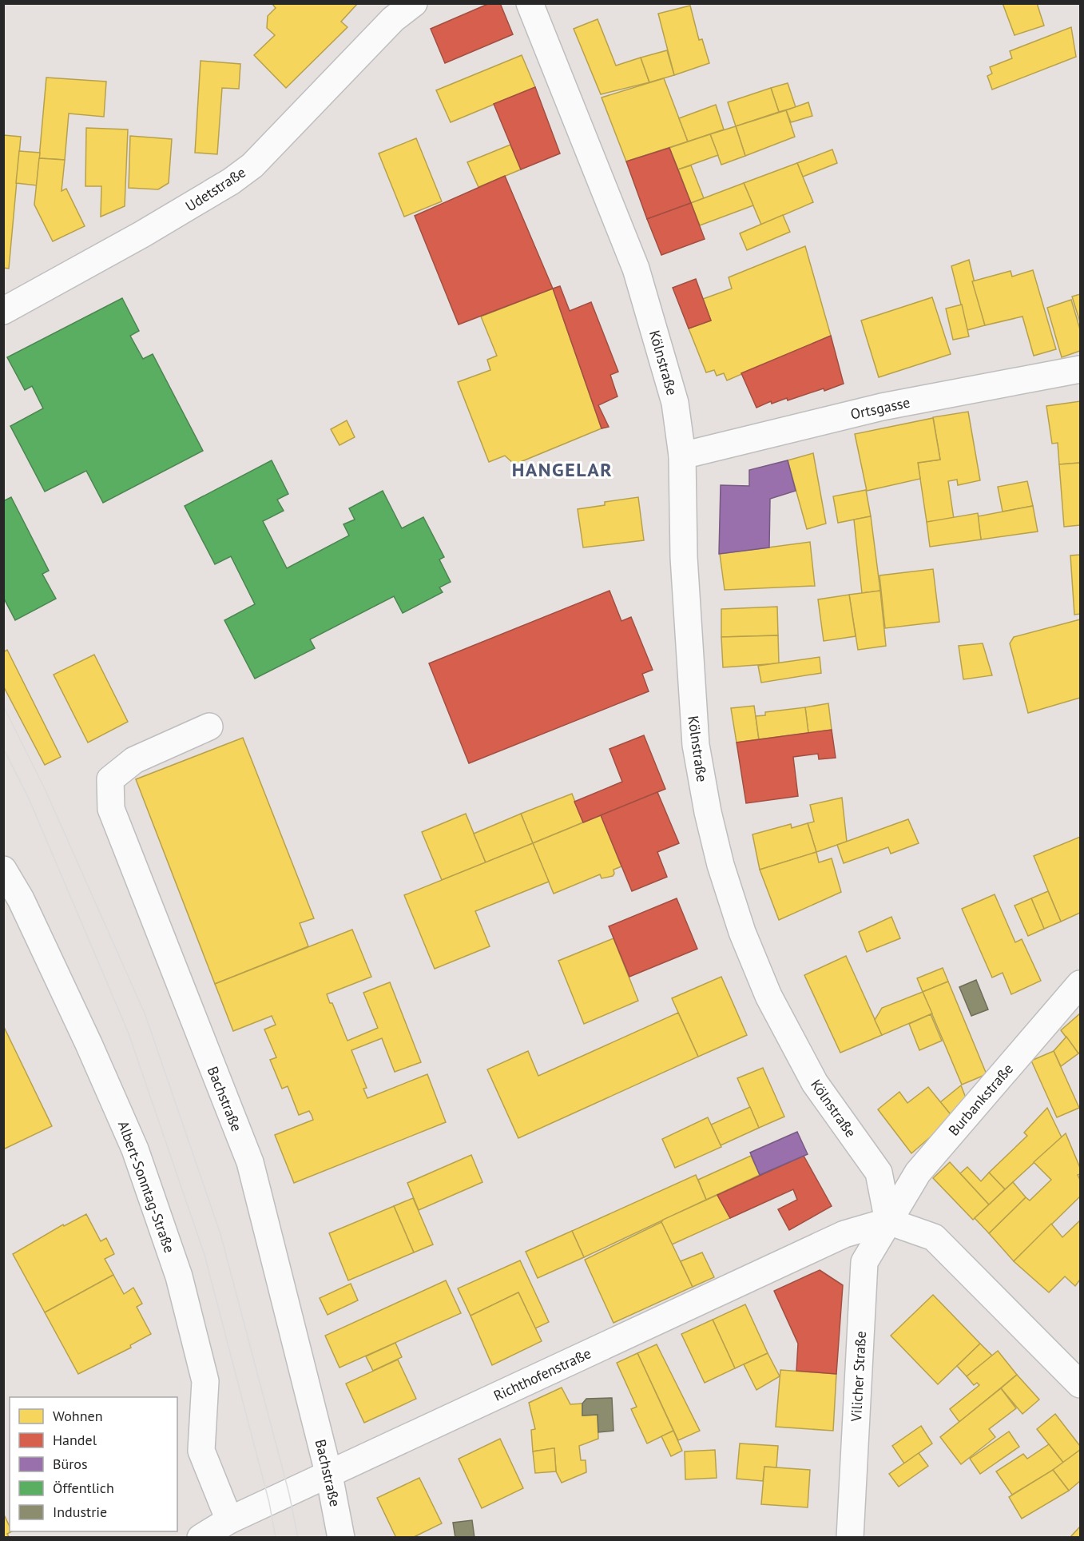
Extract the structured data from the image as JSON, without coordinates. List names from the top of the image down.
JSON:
{
  "streets": {
    "street": [
      "Udetstraße",
      "Kölnstraße",
      "Ortsgasse",
      "Bachstraße",
      "Burbankstraße",
      "Albert-Sonntag-Straße",
      "Richthofenstraße",
      "Vilicher Straße"
    ]
  },
  "crossings": [
    ["Kölnstraße", "Ortsgasse"],
    ["Kölnstraße", "Burbankstraße"],
    ["Kölnstraße", "Richthofenstraße"],
    ["Kölnstraße", "Vilicher Straße"],
    ["Bachstraße", "Richthofenstraße"],
    ["Burbankstraße", "Richthofenstraße"],
    ["Burbankstraße", "Vilicher Straße"],
    ["Albert-Sonntag-Straße", "Richthofenstraße"],
    ["Richthofenstraße", "Vilicher Straße"]
  ],
  "districts": ["HANGELAR"],
  "legend": [
    "Wohnen",
    "Handel",
    "Büros",
    "Öffentlich",
    "Industrie"
  ]
}
